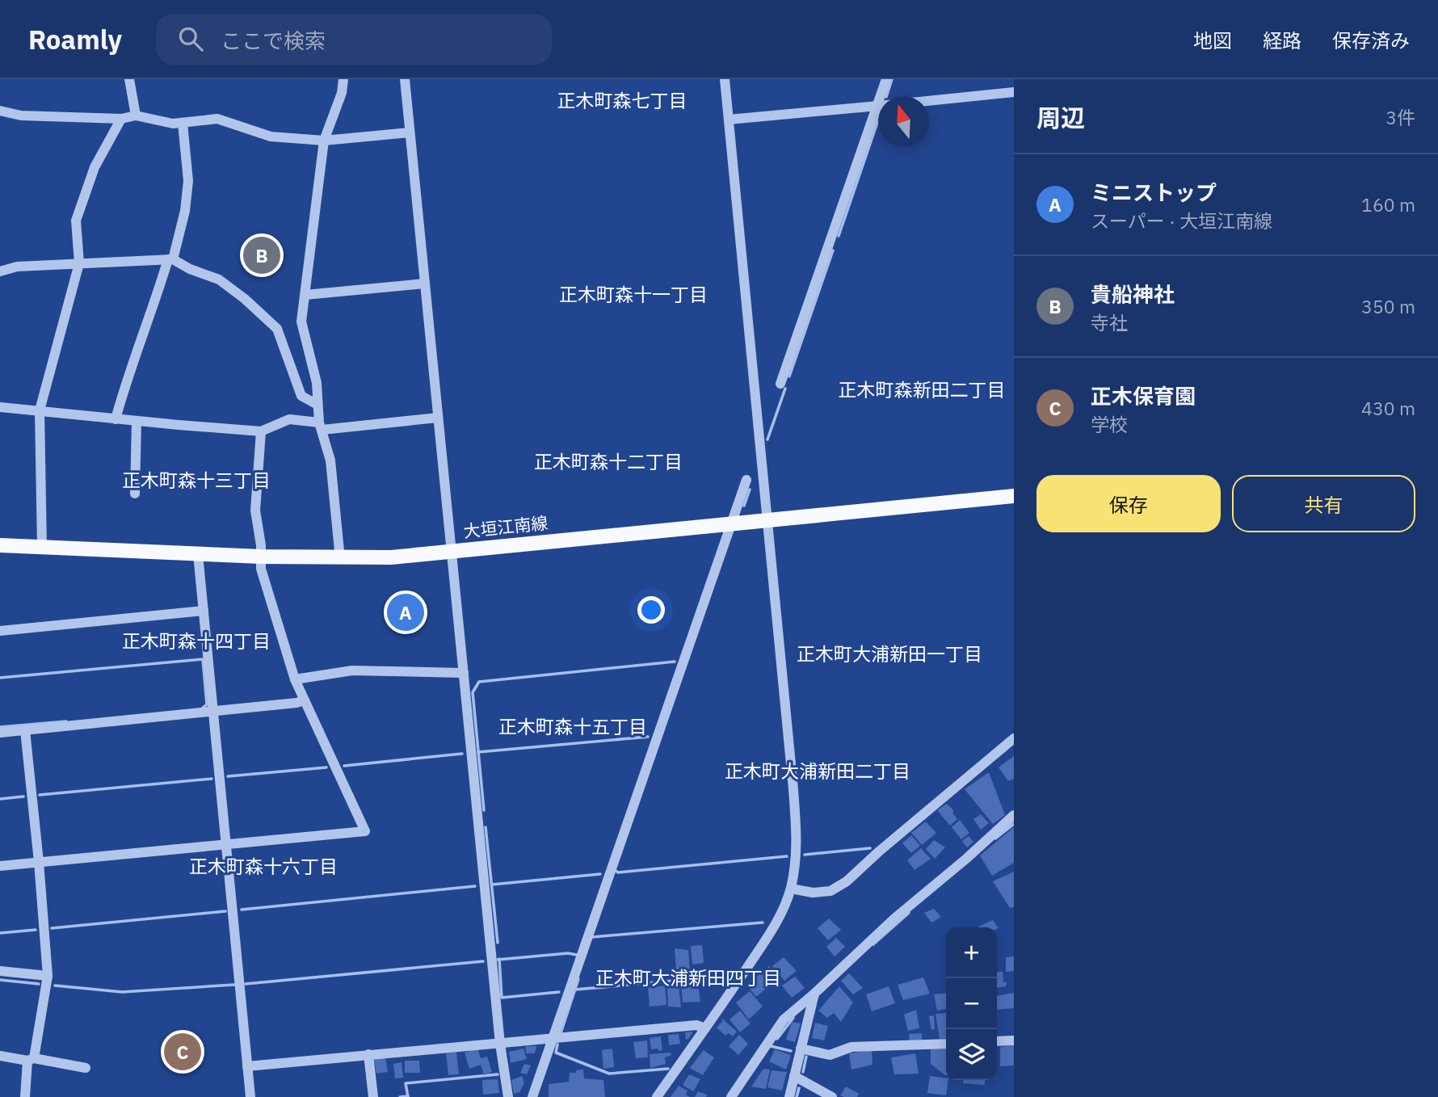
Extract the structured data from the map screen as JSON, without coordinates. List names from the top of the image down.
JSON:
{
  "streets": {
    "main road": ["大垣江南線"]
  },
  "districts": [
    "正木町森七丁目",
    "正木町森十一丁目",
    "正木町森新田二丁目",
    "正木町森十二丁目",
    "正木町森十三丁目",
    "正木町森十四丁目",
    "正木町大浦新田一丁目",
    "正木町森十五丁目",
    "正木町大浦新田二丁目",
    "正木町森十六丁目",
    "正木町大浦新田四丁目"
  ],
  "north": "top",
  "page": {
    "header": "Roamly",
    "search": "ここで検索",
    "nav": ["地図", "経路", "保存済み"],
    "heading": ["周辺", "3件"],
    "list": [
      {
        "mark": "A",
        "name": "ミニストップ",
        "note": "スーパー · 大垣江南線",
        "value": "160 m"
      },
      {
        "mark": "B",
        "name": "貴船神社",
        "note": "寺社",
        "value": "350 m"
      },
      {
        "mark": "C",
        "name": "正木保育園",
        "note": "学校",
        "value": "430 m"
      }
    ],
    "pins": ["B", "A", "C"],
    "buttons": ["保存", "共有"],
    "map_buttons": ["+", "−"]
  }
}
